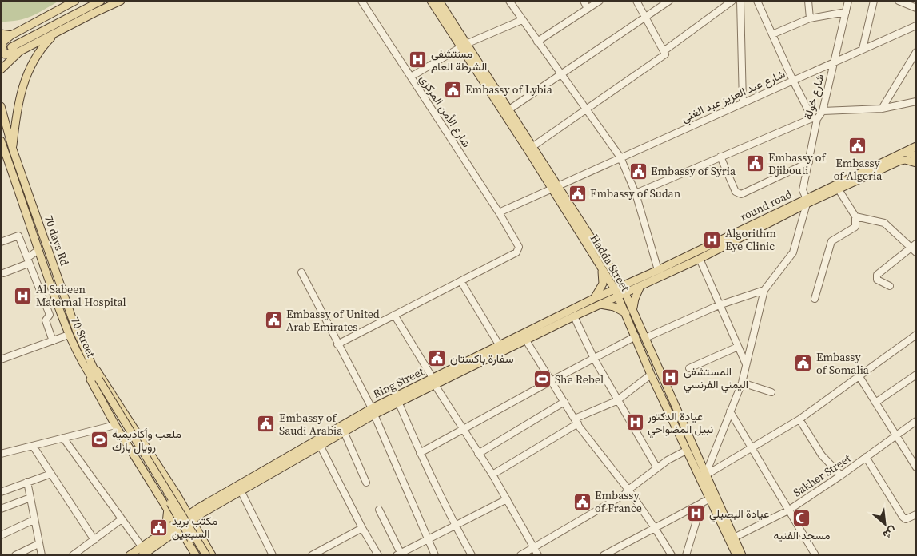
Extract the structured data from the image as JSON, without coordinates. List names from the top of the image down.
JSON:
{
  "streets": {
    "main road": [
      "round road",
      "70 days Rd",
      "Hadda Street",
      "70 Street",
      "Ring Street"
    ],
    "street": [
      "شارع عبد العزيز عبد الغني",
      "شارع خولة",
      "شارع الأمن المركزي",
      "Sakher Street"
    ]
  },
  "crossings": [
    ["شارع عبد العزيز عبد الغني", "شارع خولة"],
    ["شارع عبد العزيز عبد الغني", "شارع الأمن المركزي"],
    ["شارع عبد العزيز عبد الغني", "Hadda Street"],
    ["شارع خولة", "round road"],
    ["round road", "Hadda Street"],
    ["round road", "Ring Street"],
    ["70 days Rd", "70 Street"],
    ["Hadda Street", "Ring Street"],
    ["Hadda Street", "Sakher Street"]
  ],
  "places": {
    "hospital": [
      "مستشفى الشرطة العام",
      "Algorithm Eye Clinic",
      "Al Sabeen Maternal Hospital",
      "المستشفى اليمني الفرنسي",
      "عيادة الدكتور نبيل المضواحي",
      "عيادة البصيلي"
    ],
    "public building": [
      "Embassy of Lybia",
      "Embassy of Algeria",
      "Embassy of Djibouti",
      "Embassy of Syria",
      "Embassy of Sudan",
      "Embassy of United Arab Emirates",
      "سفارة باكستان",
      "Embassy of Somalia",
      "Embassy of Saudi Arabia",
      "Embassy of France",
      "مكتب بريد السبعين"
    ],
    "sports": ["She Rebel", "ملعب وأكاديمية رويال بارك"],
    "mosque": ["مسجد الفنيه"]
  },
  "north": "bottom right"
}
